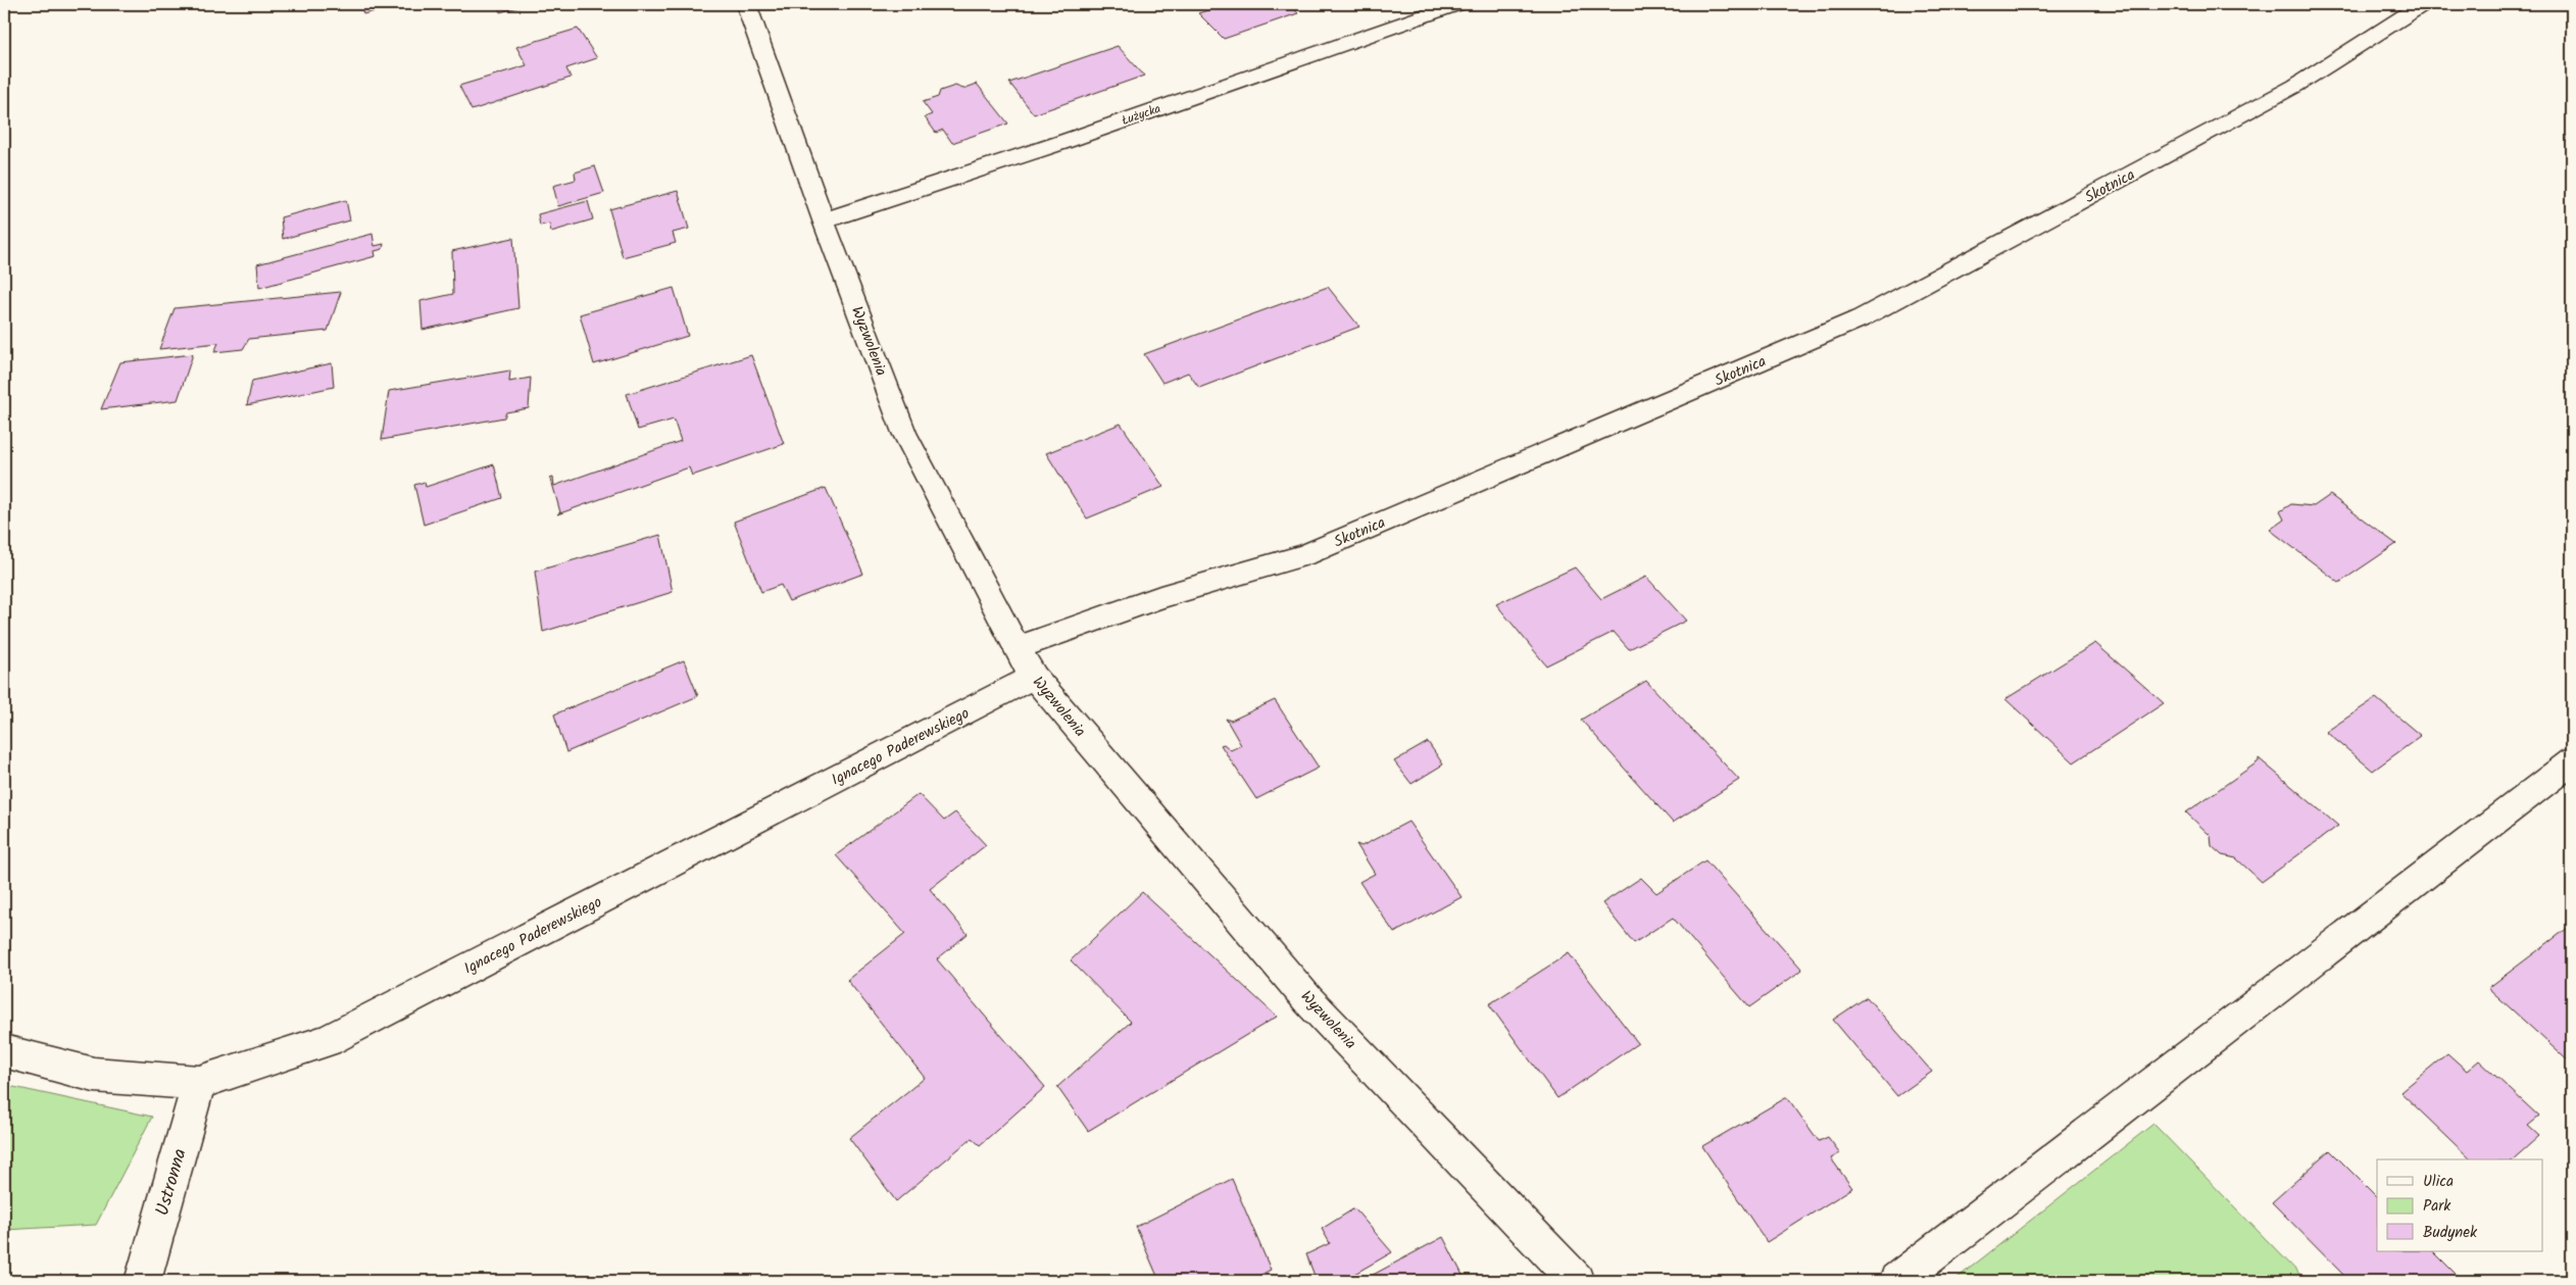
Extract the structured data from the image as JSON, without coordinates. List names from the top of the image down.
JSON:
{
  "streets": {
    "street": [
      "Łużycka",
      "Skotnica",
      "Wyzwolenia",
      "Ignacego Paderewskiego",
      "Ustronna"
    ]
  },
  "crossings": [
    ["Łużycka", "Wyzwolenia"],
    ["Skotnica", "Wyzwolenia"],
    ["Wyzwolenia", "Ignacego Paderewskiego"],
    ["Ignacego Paderewskiego", "Ustronna"]
  ],
  "legend": ["Ulica", "Park", "Budynek"]
}
